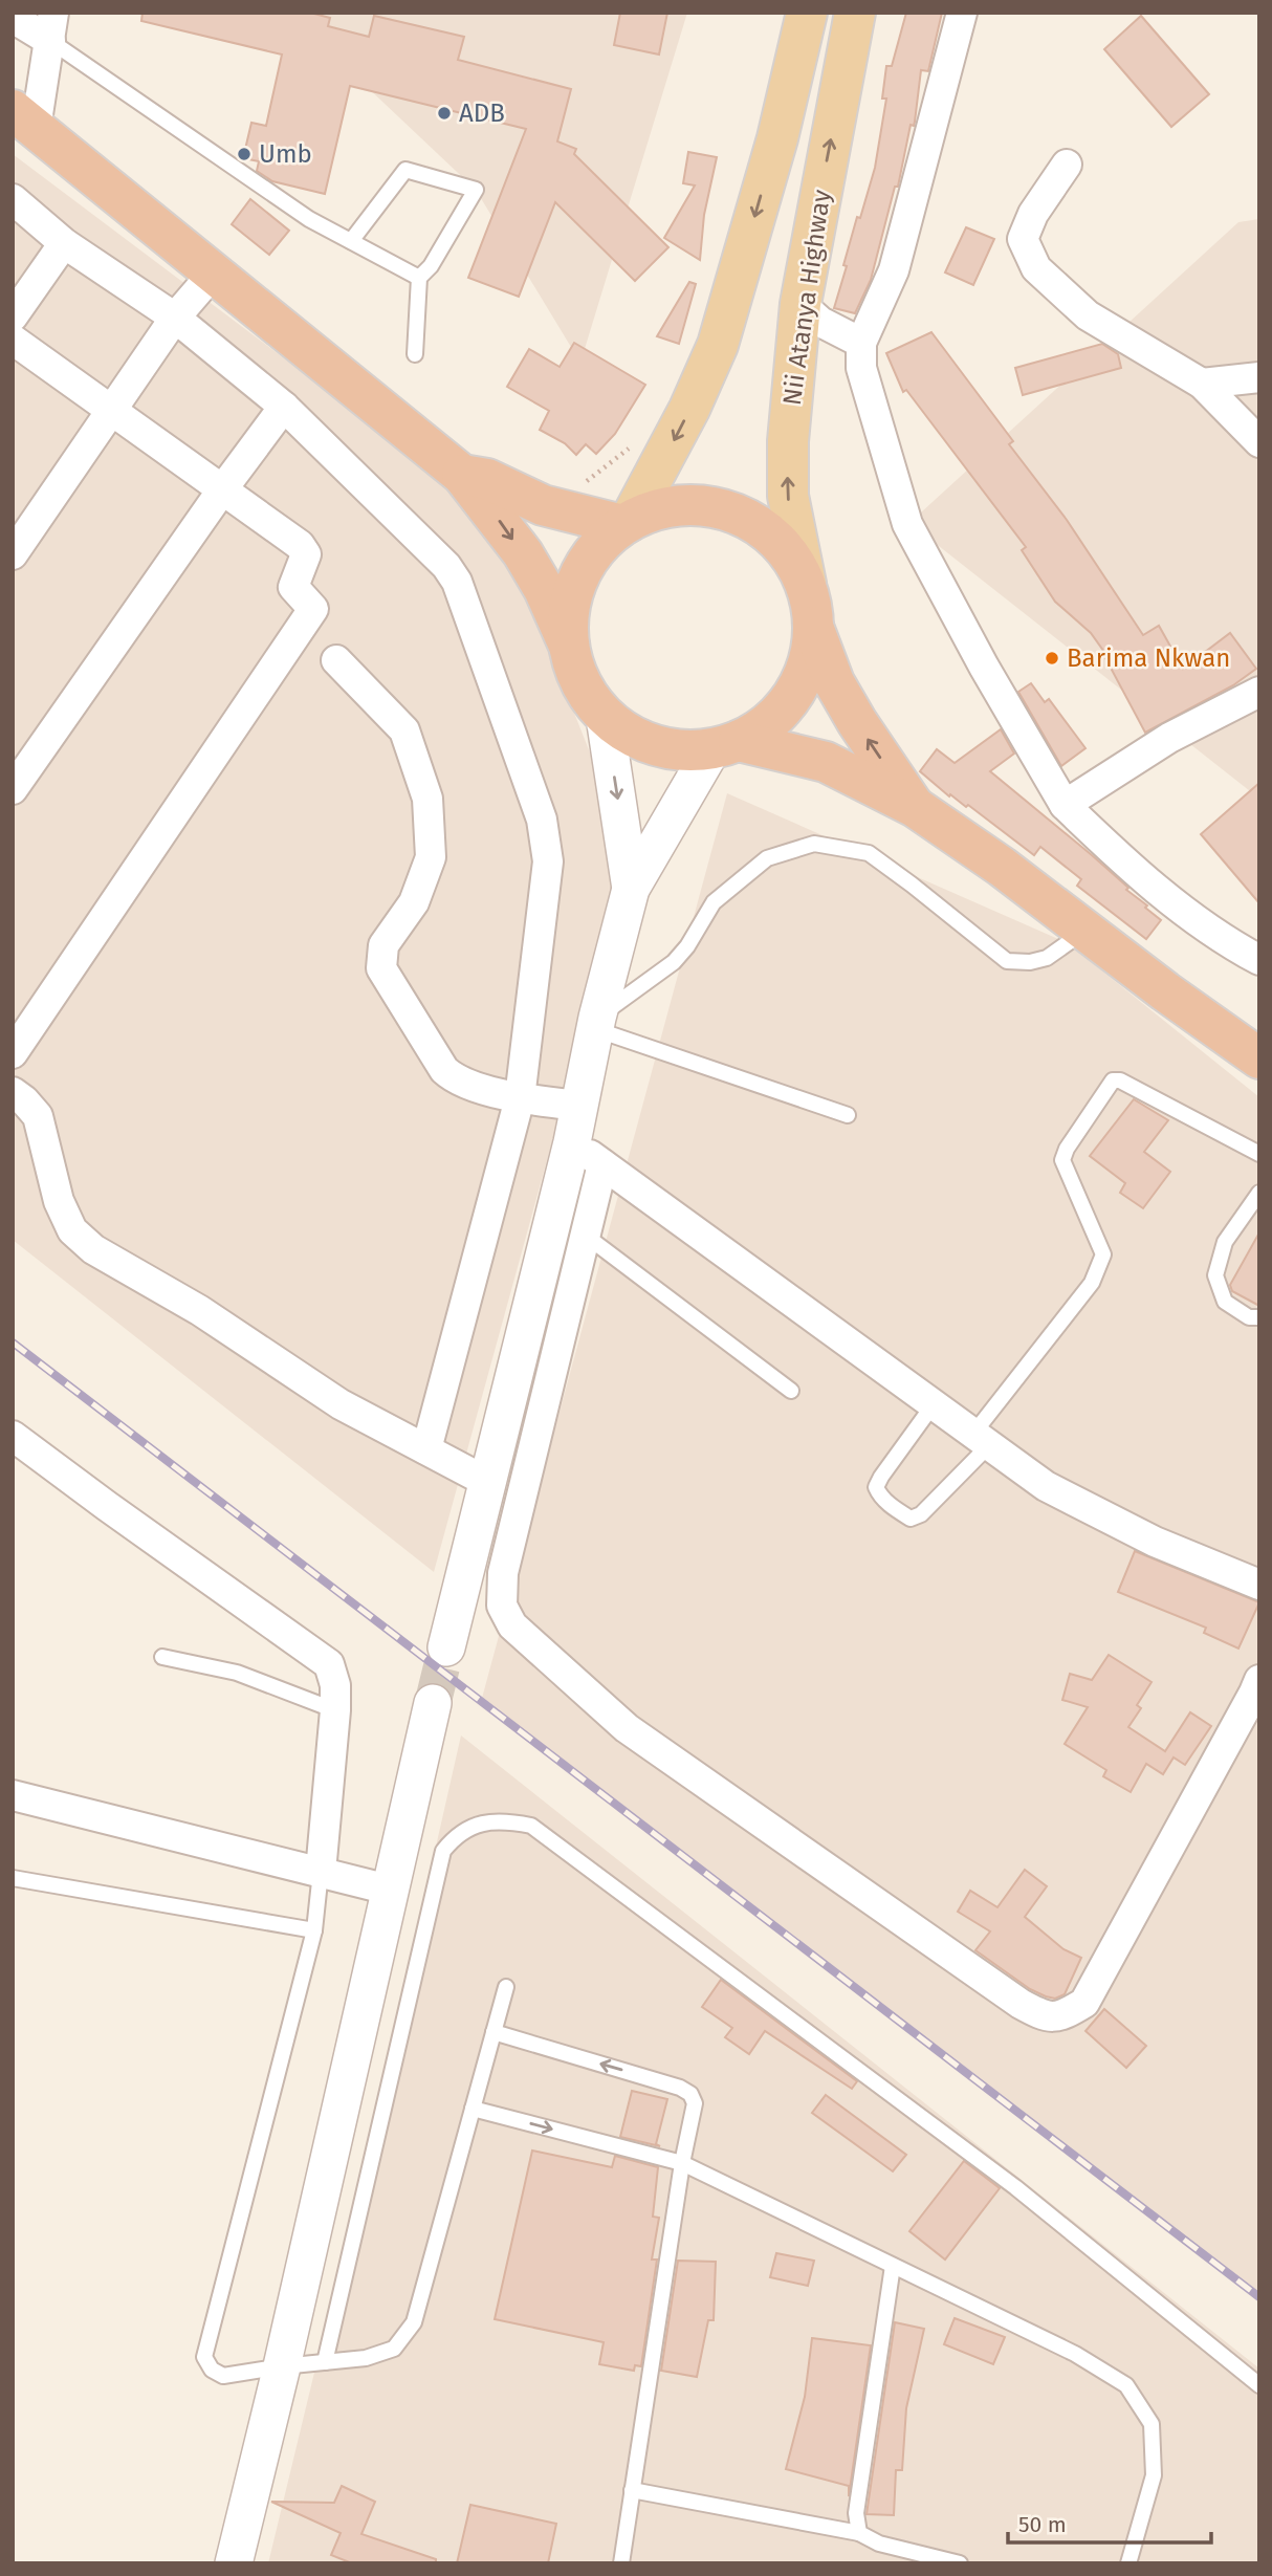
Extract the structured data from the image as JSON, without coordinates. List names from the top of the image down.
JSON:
{
  "streets": {
    "main road": ["Nii Atanya Highway"]
  },
  "places": ["ADB", "Umb", "Barima Nkwan"],
  "scale_bar": "50 m"
}
